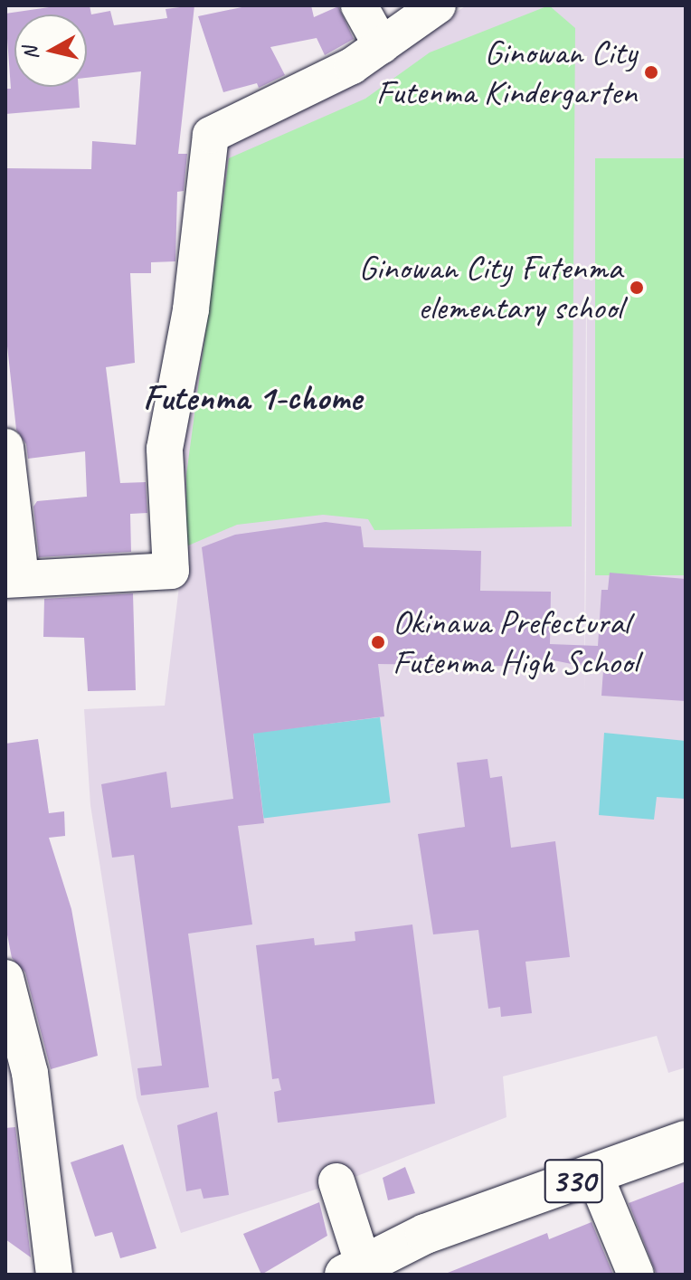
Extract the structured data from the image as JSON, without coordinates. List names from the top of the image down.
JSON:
{
  "streets": {
    "highway": ["330"]
  },
  "districts": ["Futenma 1-chome"],
  "places": ["Ginowan City Futenma Kindergarten", "Ginowan City Futenma elementary school", "Okinawa Prefectural Futenma High School"],
  "north": "left"
}
